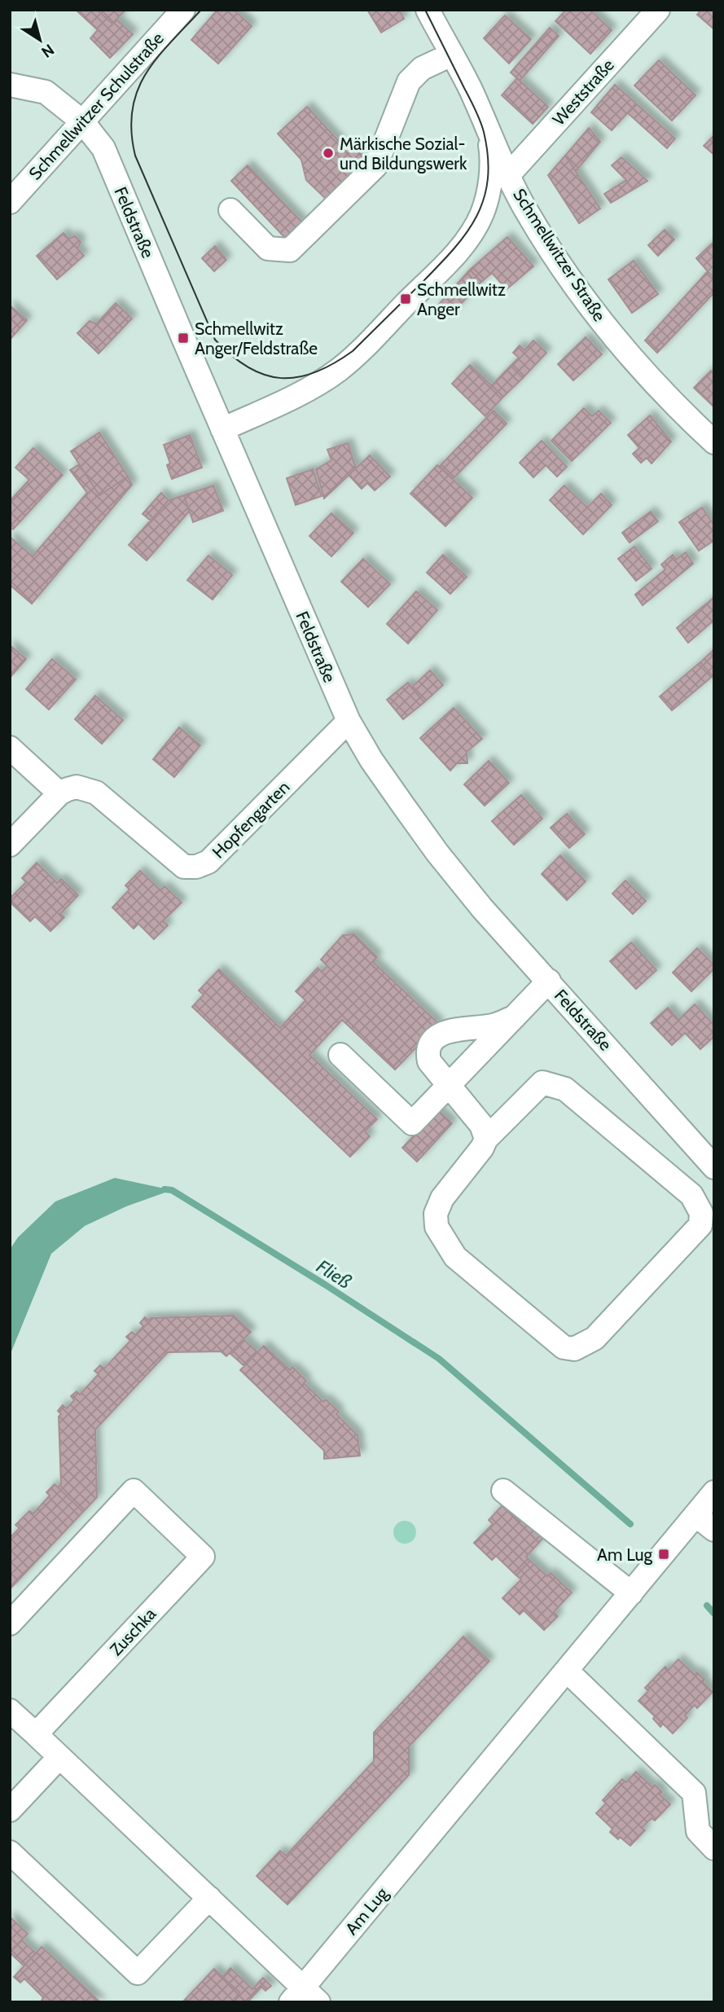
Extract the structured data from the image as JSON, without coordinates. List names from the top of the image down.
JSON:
{
  "streets": {
    "street": [
      "Weststraße",
      "Schmellwitzer Schulstraße",
      "Feldstraße",
      "Schmellwitzer Straße",
      "Hopfengarten",
      "Zuschka",
      "Am Lug"
    ]
  },
  "crossings": [
    ["Weststraße", "Schmellwitzer Straße"],
    ["Schmellwitzer Schulstraße", "Feldstraße"],
    ["Feldstraße", "Hopfengarten"]
  ],
  "water": ["Fließ"],
  "places": {
    "other": ["Märkische Sozial- und Bildungswerk"],
    "transit": ["Schmellwitz Anger", "Schmellwitz Anger/Feldstraße", "Am Lug"]
  },
  "north": "bottom right"
}
